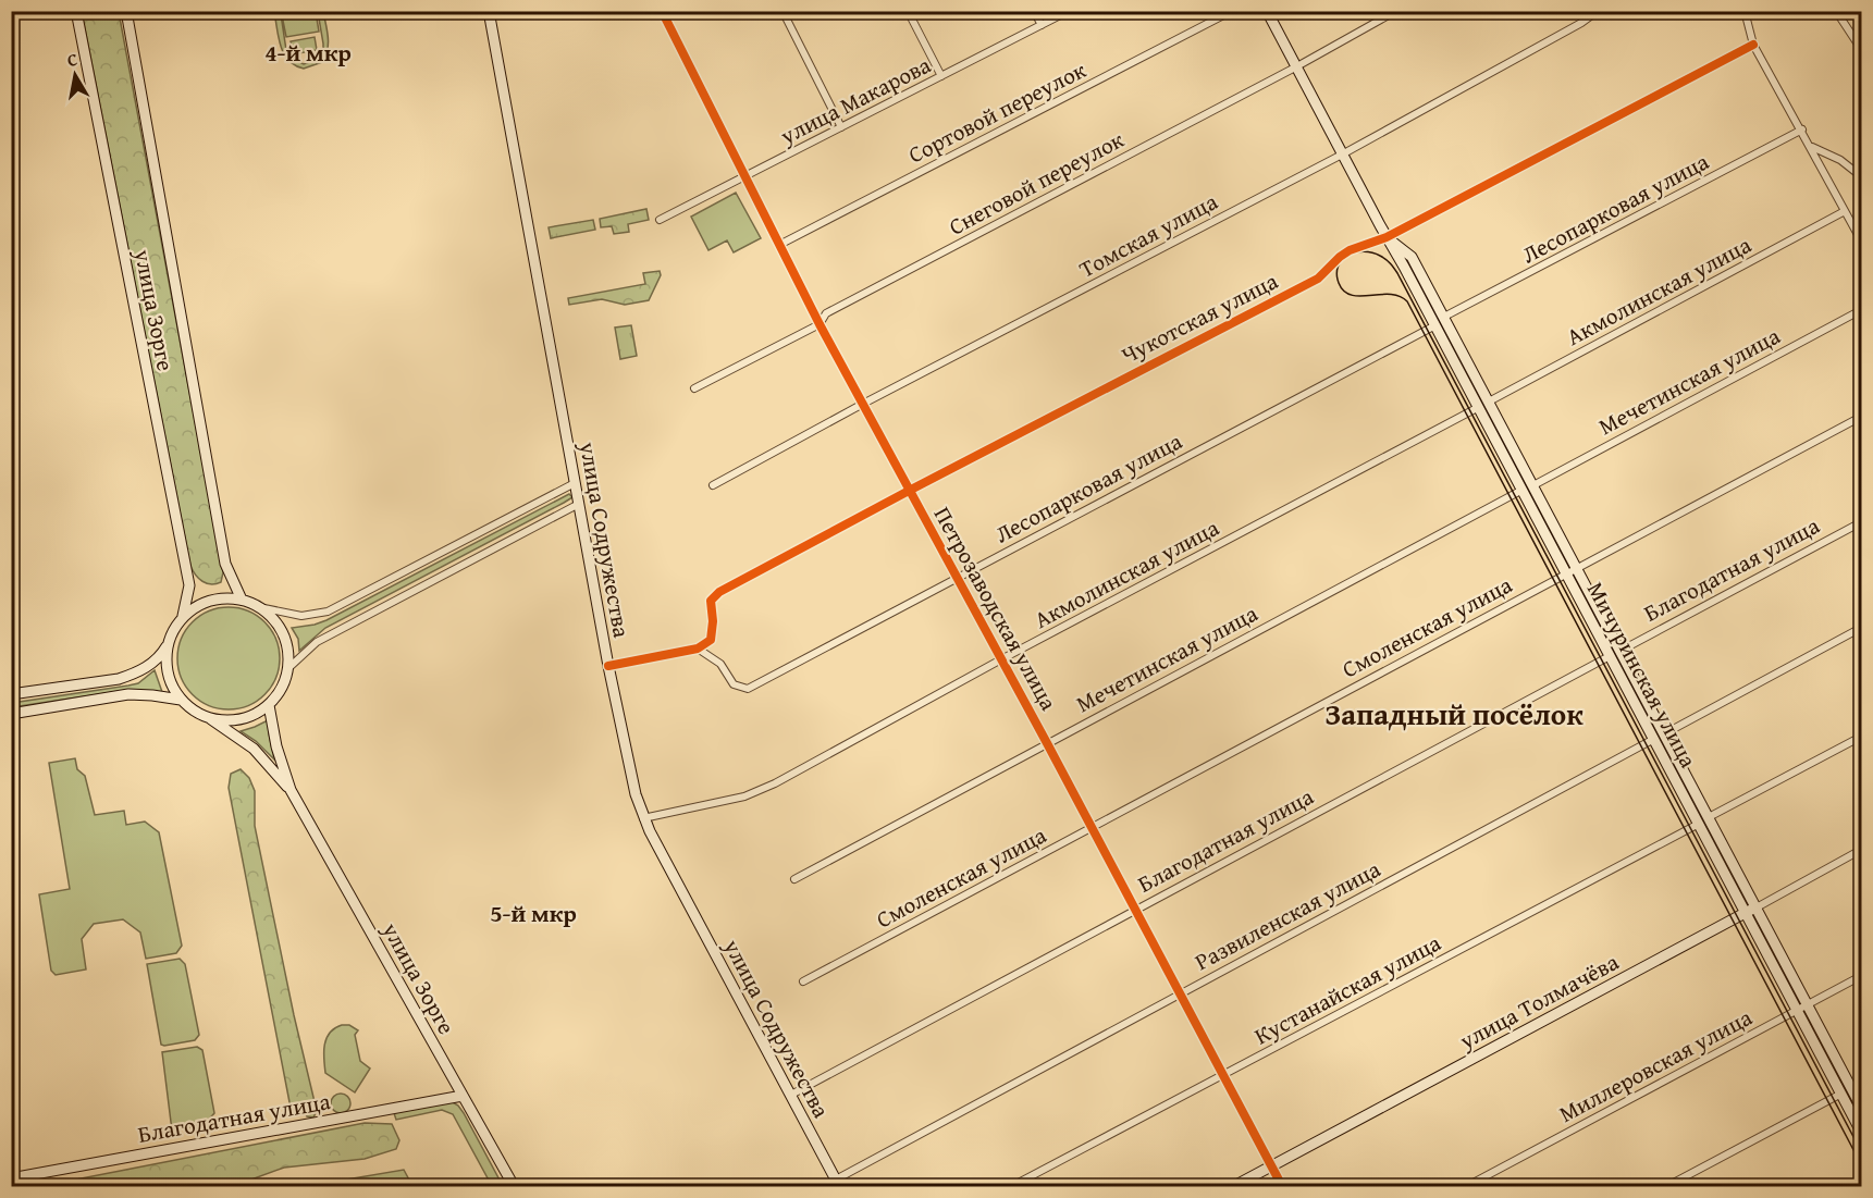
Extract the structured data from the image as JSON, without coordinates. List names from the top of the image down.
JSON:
{
  "streets": {
    "main road": [
      "улица Зорге",
      "улица Содружества",
      "Благодатная улица",
      "Мичуринская улица",
      "улица Толмачёва"
    ],
    "street": [
      "улица Макарова",
      "Сортовой переулок",
      "Снеговой переулок",
      "Лесопарковая улица",
      "Томская улица",
      "Акмолинская улица",
      "Чукотская улица",
      "Мечетинская улица",
      "Петрозаводская улица",
      "Смоленская улица",
      "Развиленская улица",
      "Кустанайская улица",
      "Миллеровская улица"
    ]
  },
  "crossings": [
    ["улица Макарова", "Петрозаводская улица"],
    ["Сортовой переулок", "Петрозаводская улица"],
    ["Снеговой переулок", "Петрозаводская улица"],
    ["Снеговой переулок", "Мичуринская улица"],
    ["Лесопарковая улица", "Чукотская улица"],
    ["Лесопарковая улица", "Петрозаводская улица"],
    ["Лесопарковая улица", "Мичуринская улица"],
    ["Томская улица", "Петрозаводская улица"],
    ["Томская улица", "Мичуринская улица"],
    ["Акмолинская улица", "улица Содружества"],
    ["Акмолинская улица", "Петрозаводская улица"],
    ["Акмолинская улица", "Мичуринская улица"],
    ["улица Зорге", "Благодатная улица"],
    ["Чукотская улица", "Петрозаводская улица"],
    ["Чукотская улица", "Мичуринская улица"],
    ["Мечетинская улица", "Петрозаводская улица"],
    ["Мечетинская улица", "Мичуринская улица"],
    ["улица Содружества", "Благодатная улица"],
    ["улица Содружества", "Развиленская улица"],
    ["Благодатная улица", "Петрозаводская улица"],
    ["Благодатная улица", "Мичуринская улица"],
    ["Петрозаводская улица", "Смоленская улица"],
    ["Петрозаводская улица", "Развиленская улица"],
    ["Петрозаводская улица", "Кустанайская улица"],
    ["Петрозаводская улица", "улица Толмачёва"],
    ["Смоленская улица", "Мичуринская улица"],
    ["Мичуринская улица", "Развиленская улица"],
    ["Мичуринская улица", "Кустанайская улица"],
    ["Мичуринская улица", "улица Толмачёва"],
    ["Мичуринская улица", "Миллеровская улица"]
  ],
  "districts": ["4-й мкр", "Западный посёлок", "5-й мкр"],
  "north": "top"
}
